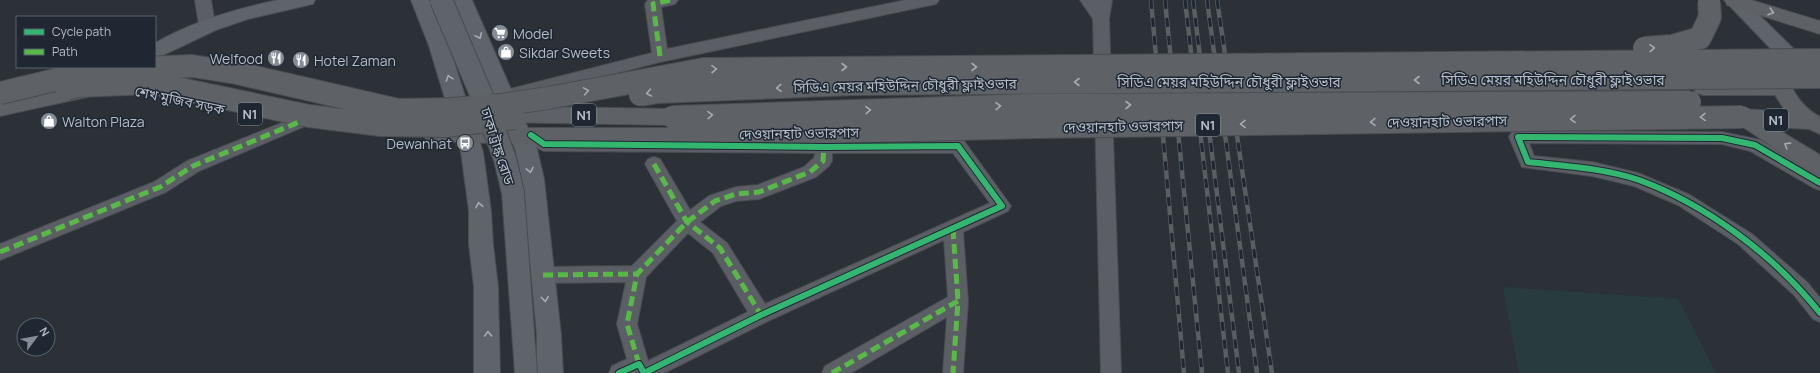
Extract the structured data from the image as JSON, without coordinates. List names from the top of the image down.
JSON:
{
  "streets": {
    "highway": [
      "সিডিএ মেয়র মহিউদ্দিন চৌধুরী ফ্লাইওভার",
      "শেখ মুজিব সড়ক",
      "N1",
      "দেওয়ানহাট ওভারপাস"
    ],
    "main road": ["ঢাকা ট্রাঙ্ক রোড"]
  },
  "crossings": [
    ["সিডিএ মেয়র মহিউদ্দিন চৌধুরী ফ্লাইওভার", "N1"],
    ["শেখ মুজিব সড়ক", "দেওয়ানহাট ওভারপাস"],
    ["শেখ মুজিব সড়ক", "ঢাকা ট্রাঙ্ক রোড"],
    ["N1", "দেওয়ানহাট ওভারপাস"],
    ["N1", "ঢাকা ট্রাঙ্ক রোড"]
  ],
  "places": {
    "supermarket": ["Model"],
    "shop": ["Sikdar Sweets", "Walton Plaza"],
    "restaurant": ["Welfood", "Hotel Zaman"],
    "bus stop": ["Dewanhat"]
  },
  "legend": ["Cycle path", "Path"],
  "north": "top right"
}
